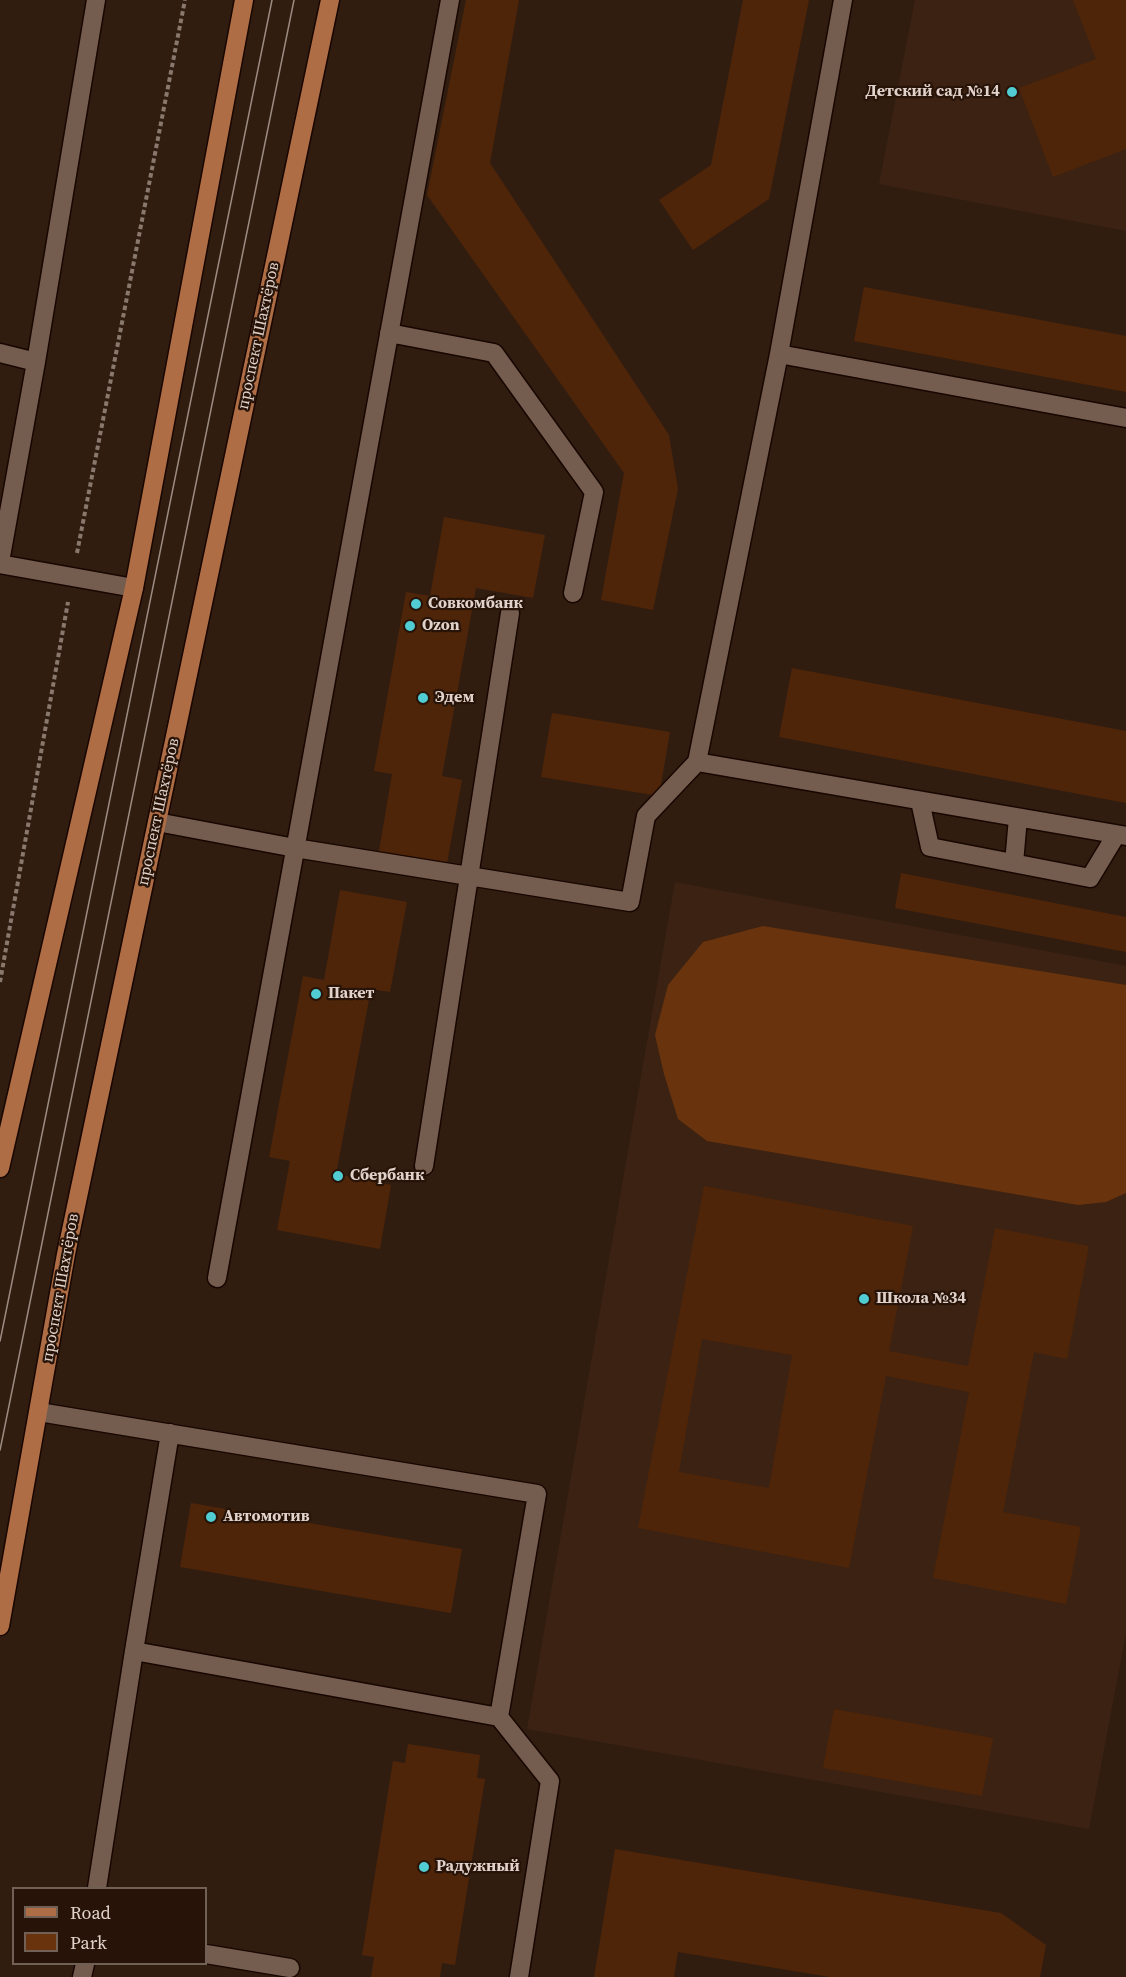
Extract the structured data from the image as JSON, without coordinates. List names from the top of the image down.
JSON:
{
  "streets": {
    "main road": ["проспект Шахтёров"]
  },
  "places": [
    "Детский сад №14",
    "Совкомбанк",
    "Ozon",
    "Эдем",
    "Пакет",
    "Сбербанк",
    "Школа №34",
    "Автомотив",
    "Радужный"
  ],
  "legend": ["Road", "Park"]
}
